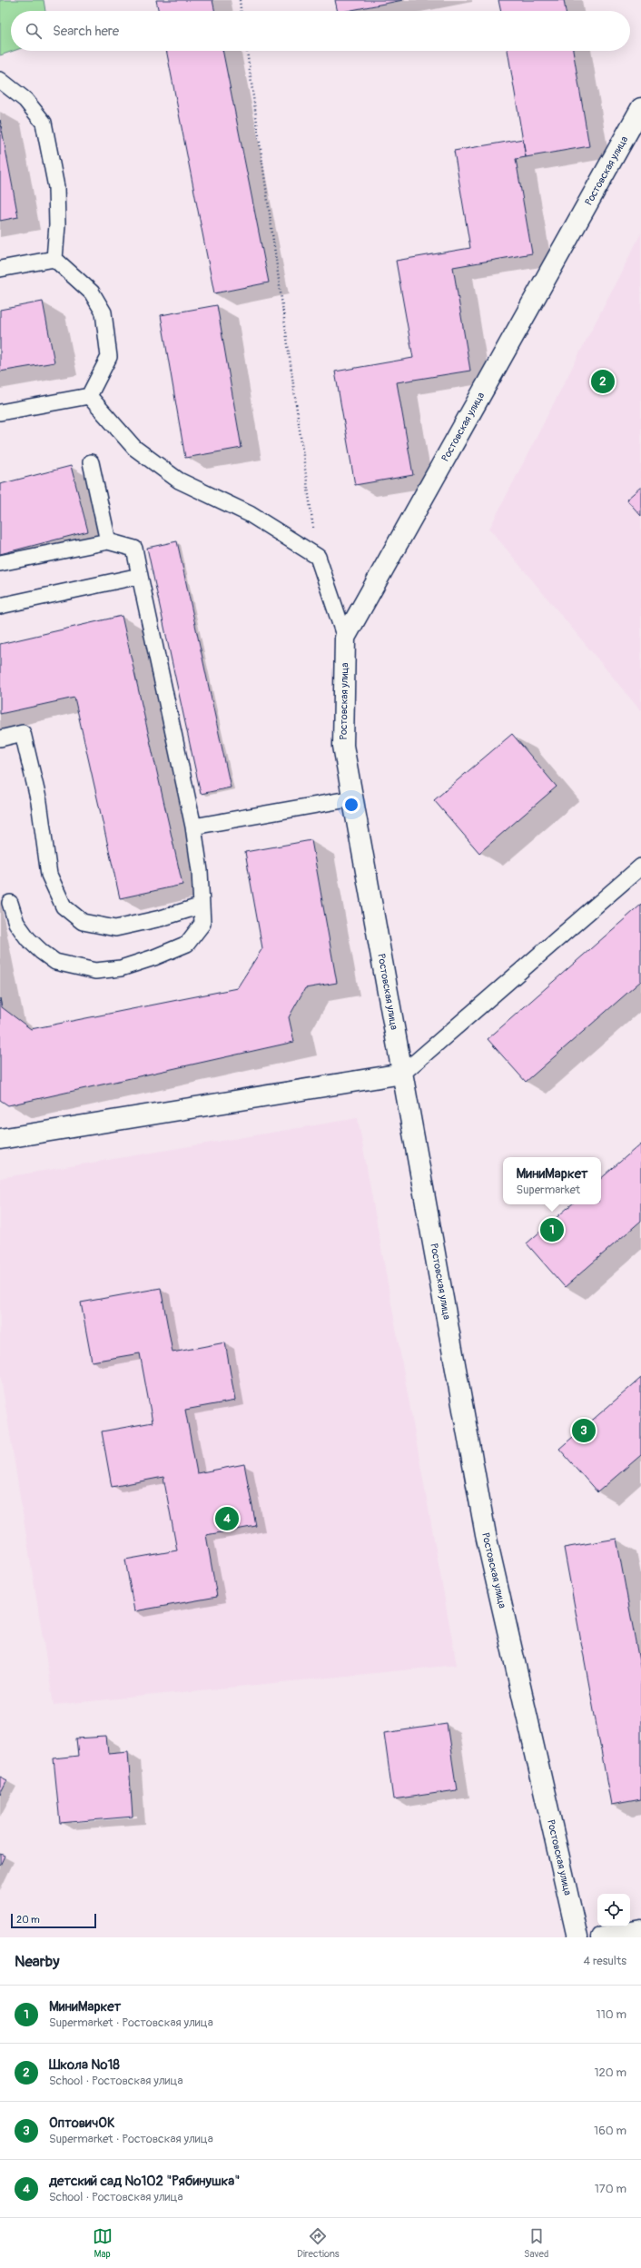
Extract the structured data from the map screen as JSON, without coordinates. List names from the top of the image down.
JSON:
{
  "streets": {
    "street": ["Ростовская улица"]
  },
  "scale_bar": "20 m",
  "page": {
    "search": "Search here",
    "pins": [
      "2",
      "1",
      "3",
      "4"
    ],
    "popup": ["МиниМаркет", "Supermarket"],
    "scale": "20 m",
    "heading": ["Nearby", "4 results"],
    "list": [
      {
        "mark": "1",
        "name": "МиниМаркет",
        "note": "Supermarket · Ростовская улица",
        "value": "110 m"
      },
      {
        "mark": "2",
        "name": "Школа №18",
        "note": "School · Ростовская улица",
        "value": "120 m"
      },
      {
        "mark": "3",
        "name": "ОптовичОК",
        "note": "Supermarket · Ростовская улица",
        "value": "160 m"
      },
      {
        "mark": "4",
        "name": "детский сад №102 \"Рябинушка\"",
        "note": "School · Ростовская улица",
        "value": "170 m"
      }
    ],
    "nav": ["Map", "Directions", "Saved"]
  }
}
